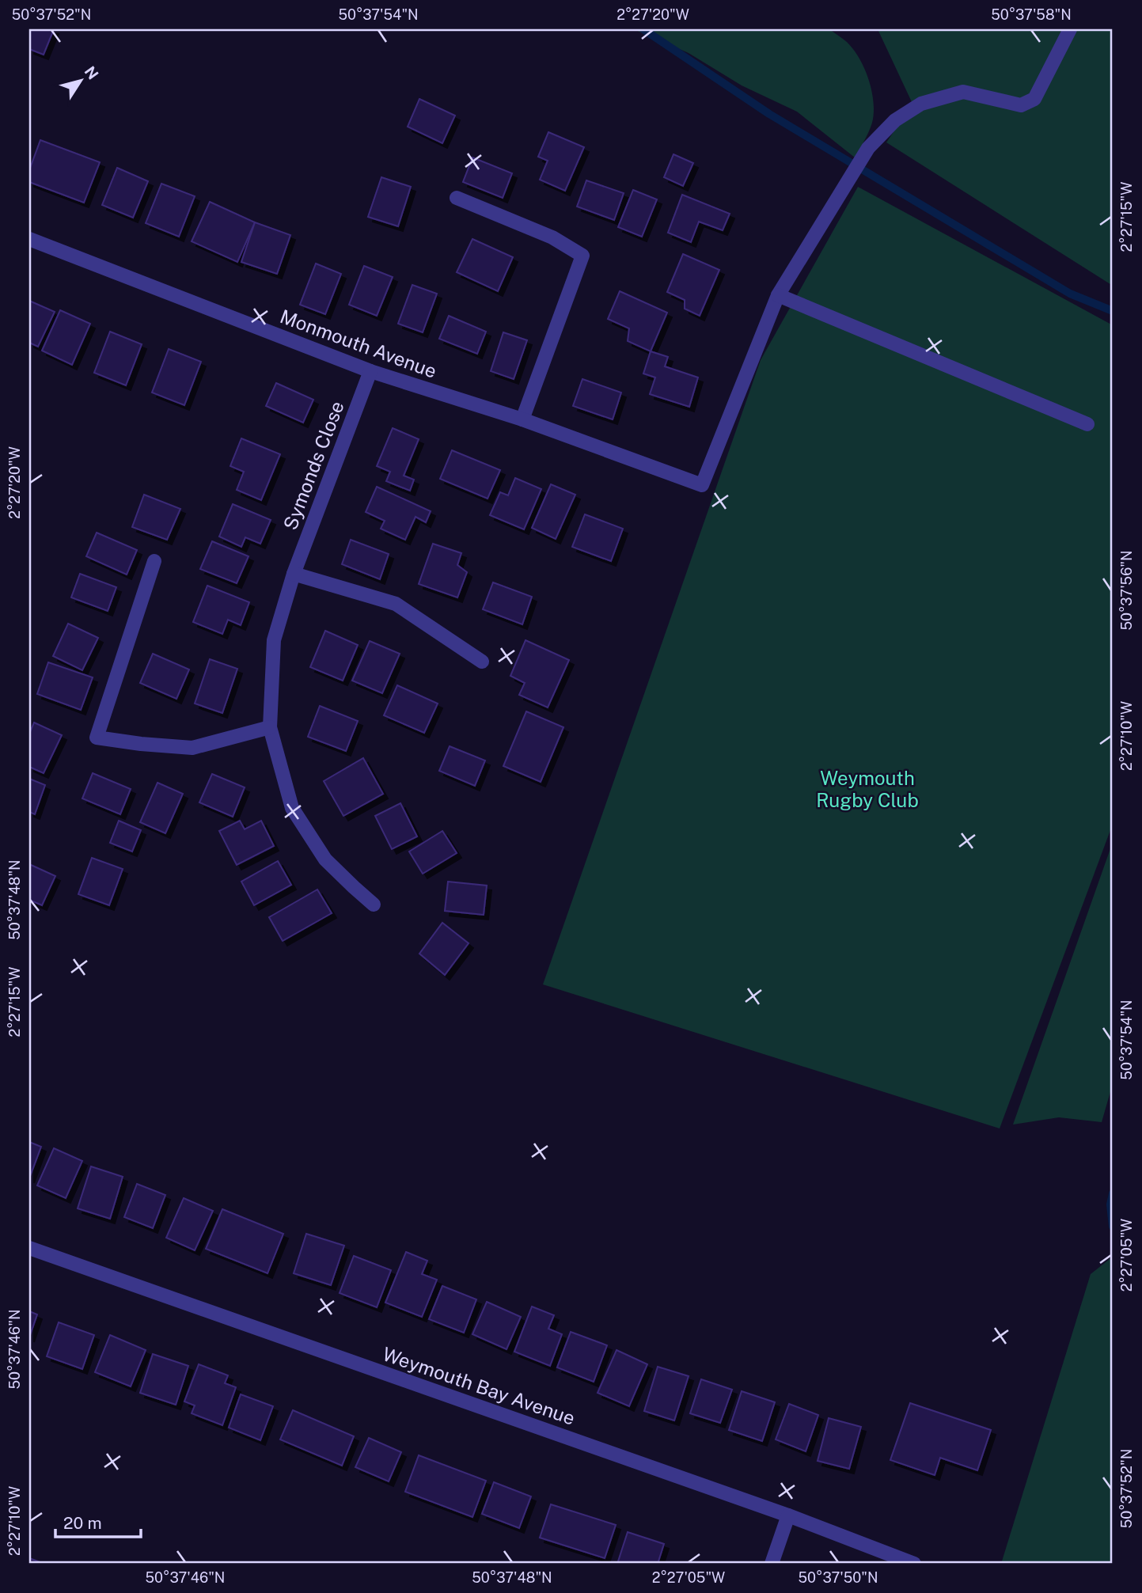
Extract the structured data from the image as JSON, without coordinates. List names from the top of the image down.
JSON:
{
  "streets": {
    "street": ["Monmouth Avenue", "Symonds Close", "Weymouth Bay Avenue"]
  },
  "crossings": [
    ["Monmouth Avenue", "Symonds Close"]
  ],
  "parks": ["Weymouth Rugby Club"],
  "scale_bar": "20 m",
  "north": "top right",
  "coordinates": [
    "50°37'52\"N",
    "50°37'54\"N",
    "2°27'20\"W",
    "50°37'58\"N",
    "2°27'15\"W",
    "50°37'56\"N",
    "2°27'10\"W",
    "50°37'48\"N",
    "2°27'05\"W",
    "50°37'46\"N",
    "50°37'50\"N"
  ]
}
